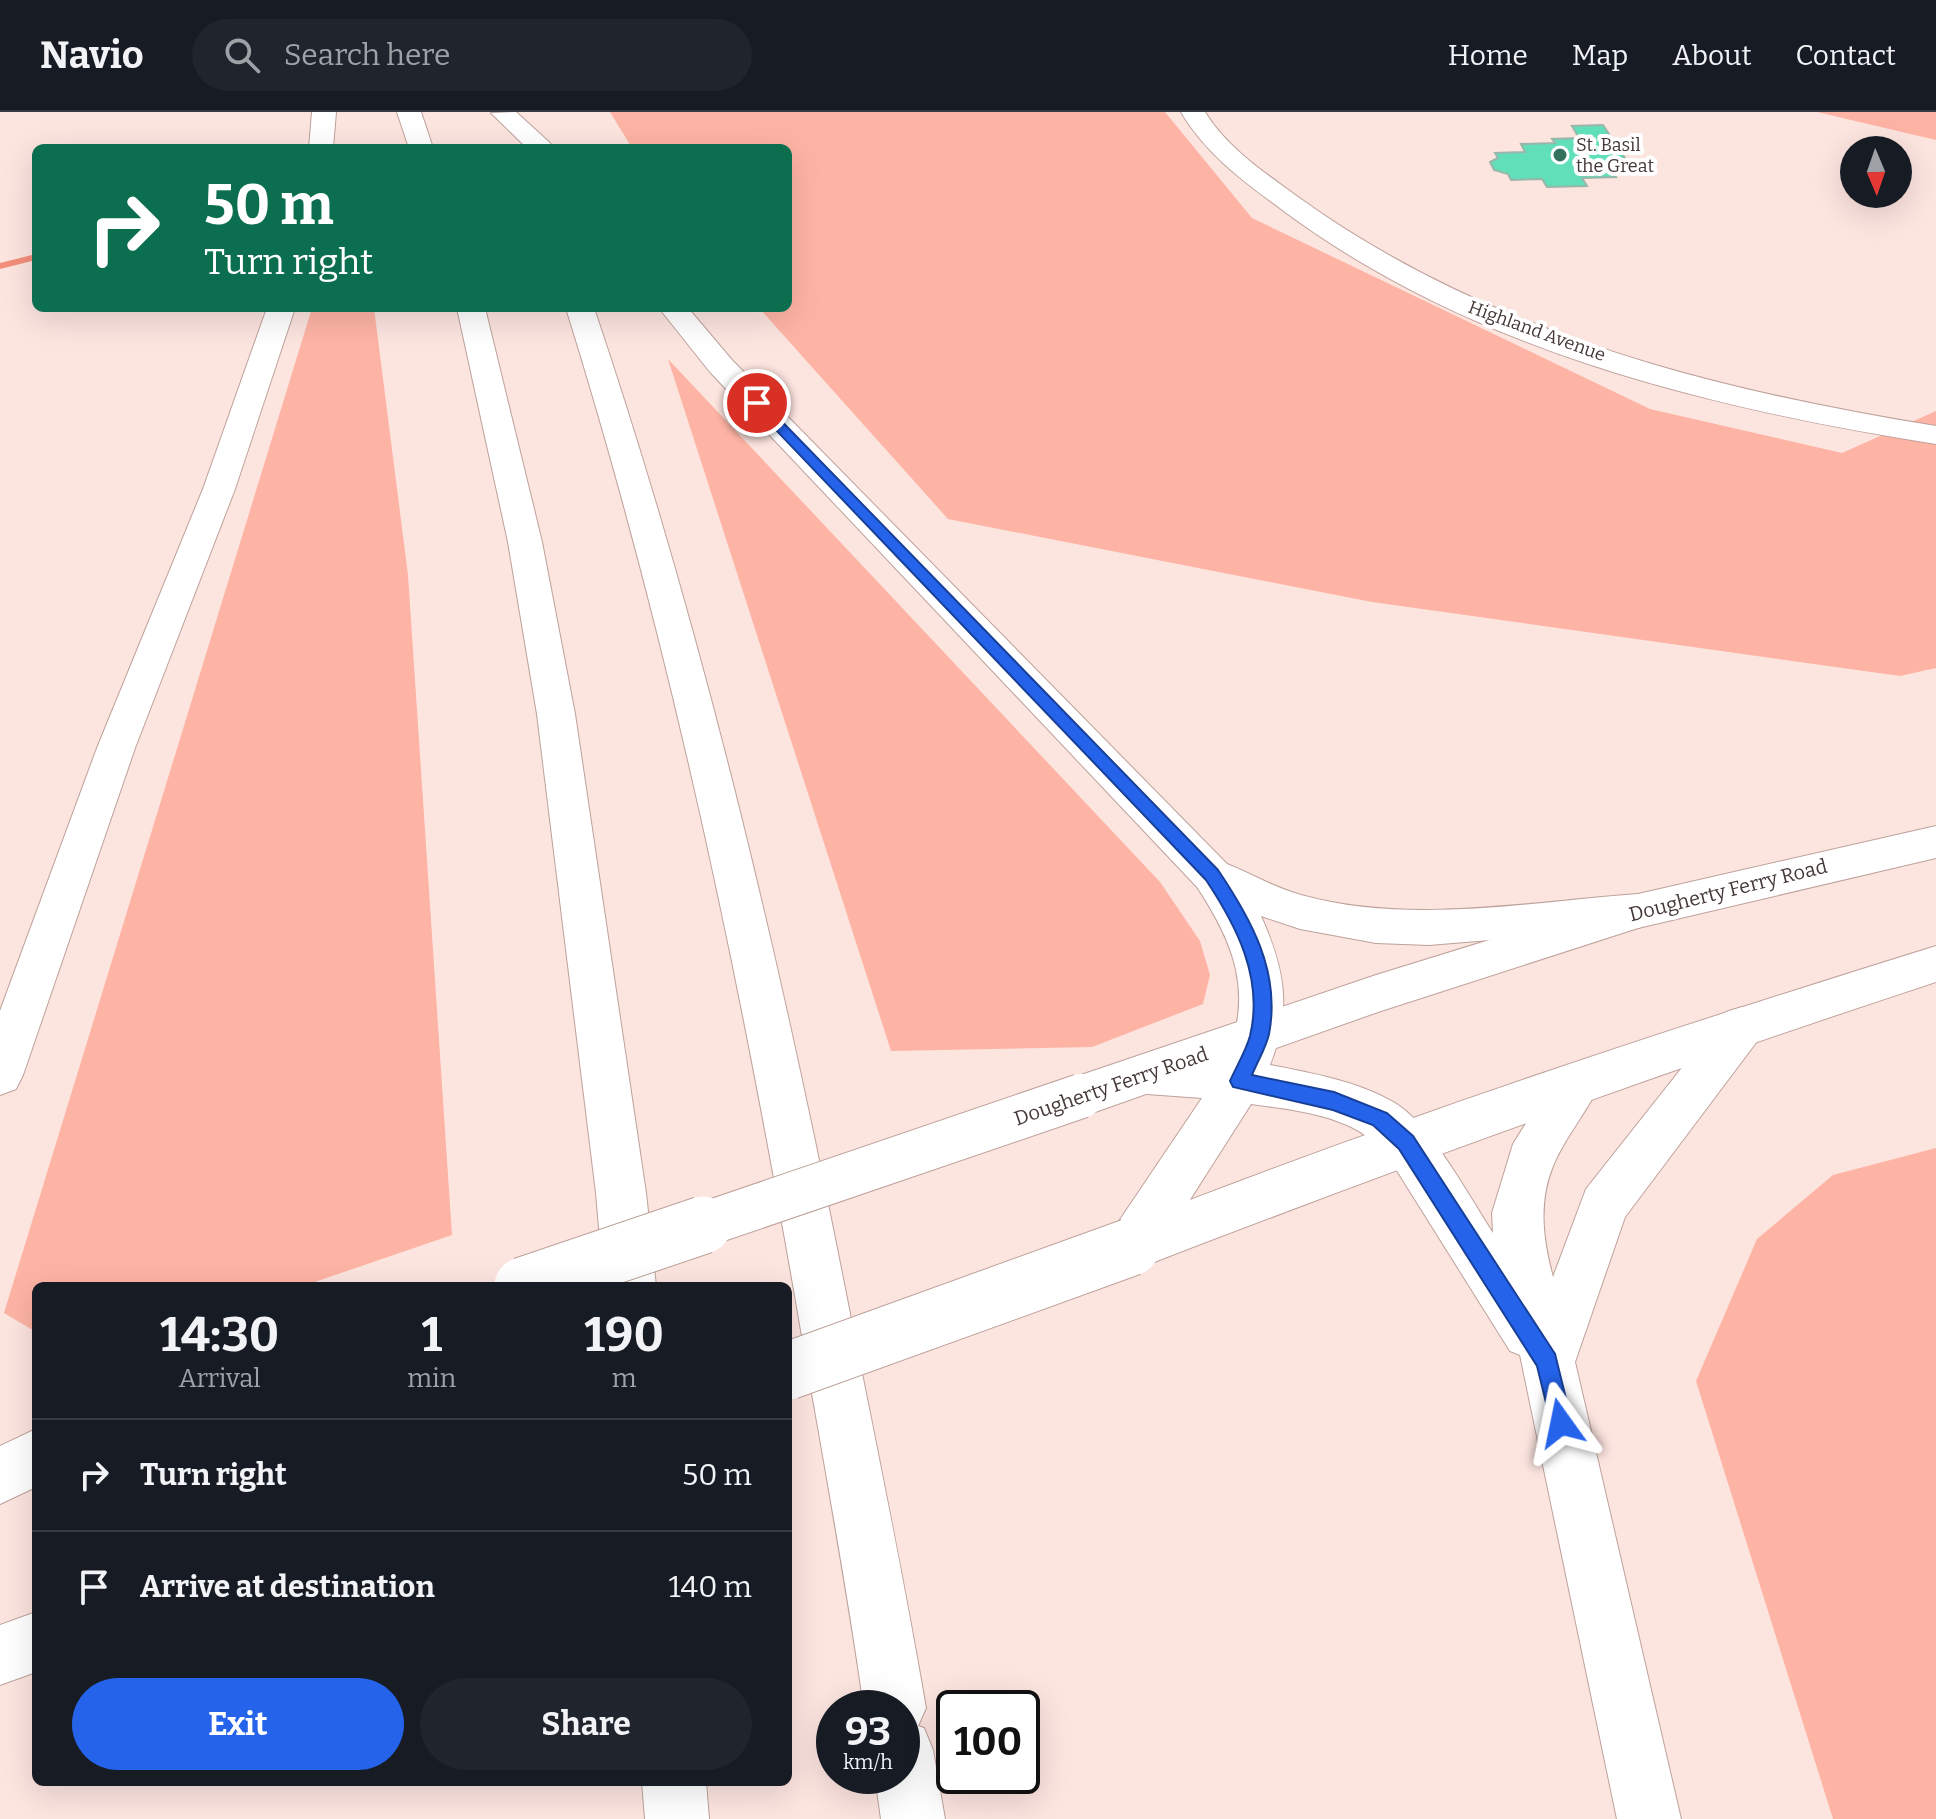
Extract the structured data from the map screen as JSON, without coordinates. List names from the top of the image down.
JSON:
{
  "streets": {
    "main road": ["Highland Avenue", "Dougherty Ferry Road"]
  },
  "places": ["St. Basil the Great"],
  "north": "bottom",
  "page": {
    "header": "Navio",
    "search": "Search here",
    "nav": [
      "Home",
      "Map",
      "About",
      "Contact"
    ],
    "turn": ["50 m", "Turn right"],
    "eta": [
      "14:30",
      "Arrival",
      "1",
      "min",
      "190",
      "m"
    ],
    "list": [
      {
        "name": "Turn right",
        "value": "50 m"
      },
      {
        "name": "Arrive at destination",
        "value": "140 m"
      }
    ],
    "buttons": ["Exit", "Share"],
    "speed": "93 km/h",
    "limit": "100"
  }
}
